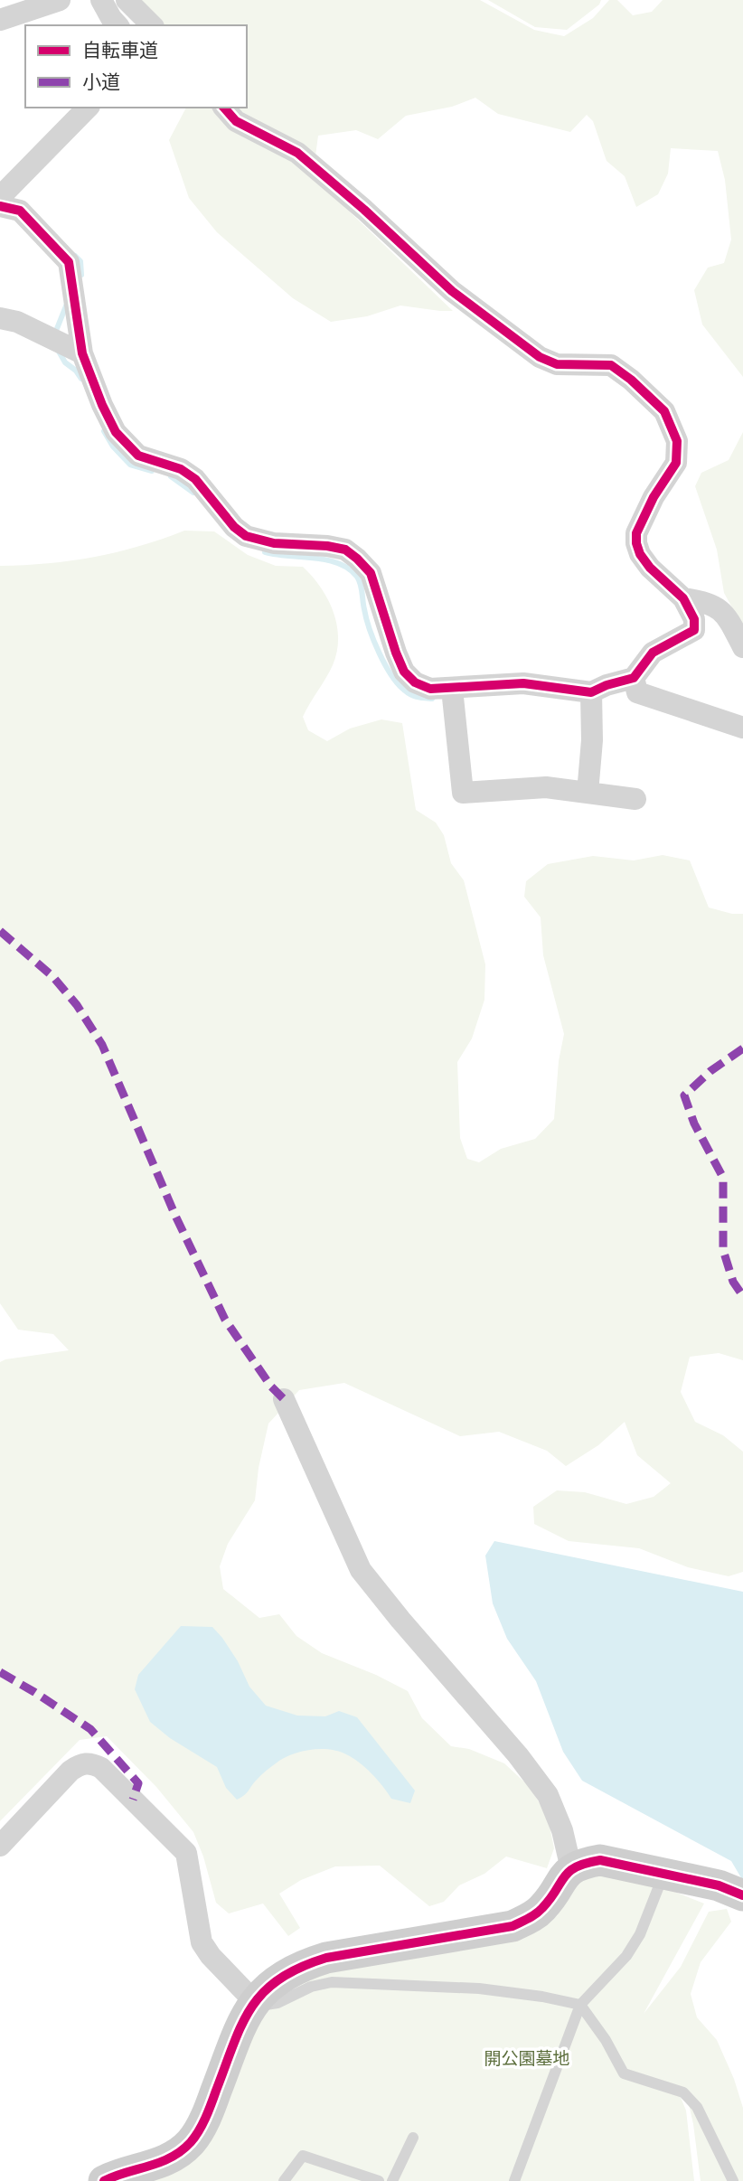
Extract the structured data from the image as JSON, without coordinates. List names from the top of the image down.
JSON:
{
  "parks": ["開公園墓地"],
  "legend": ["自転車道", "小道"]
}
